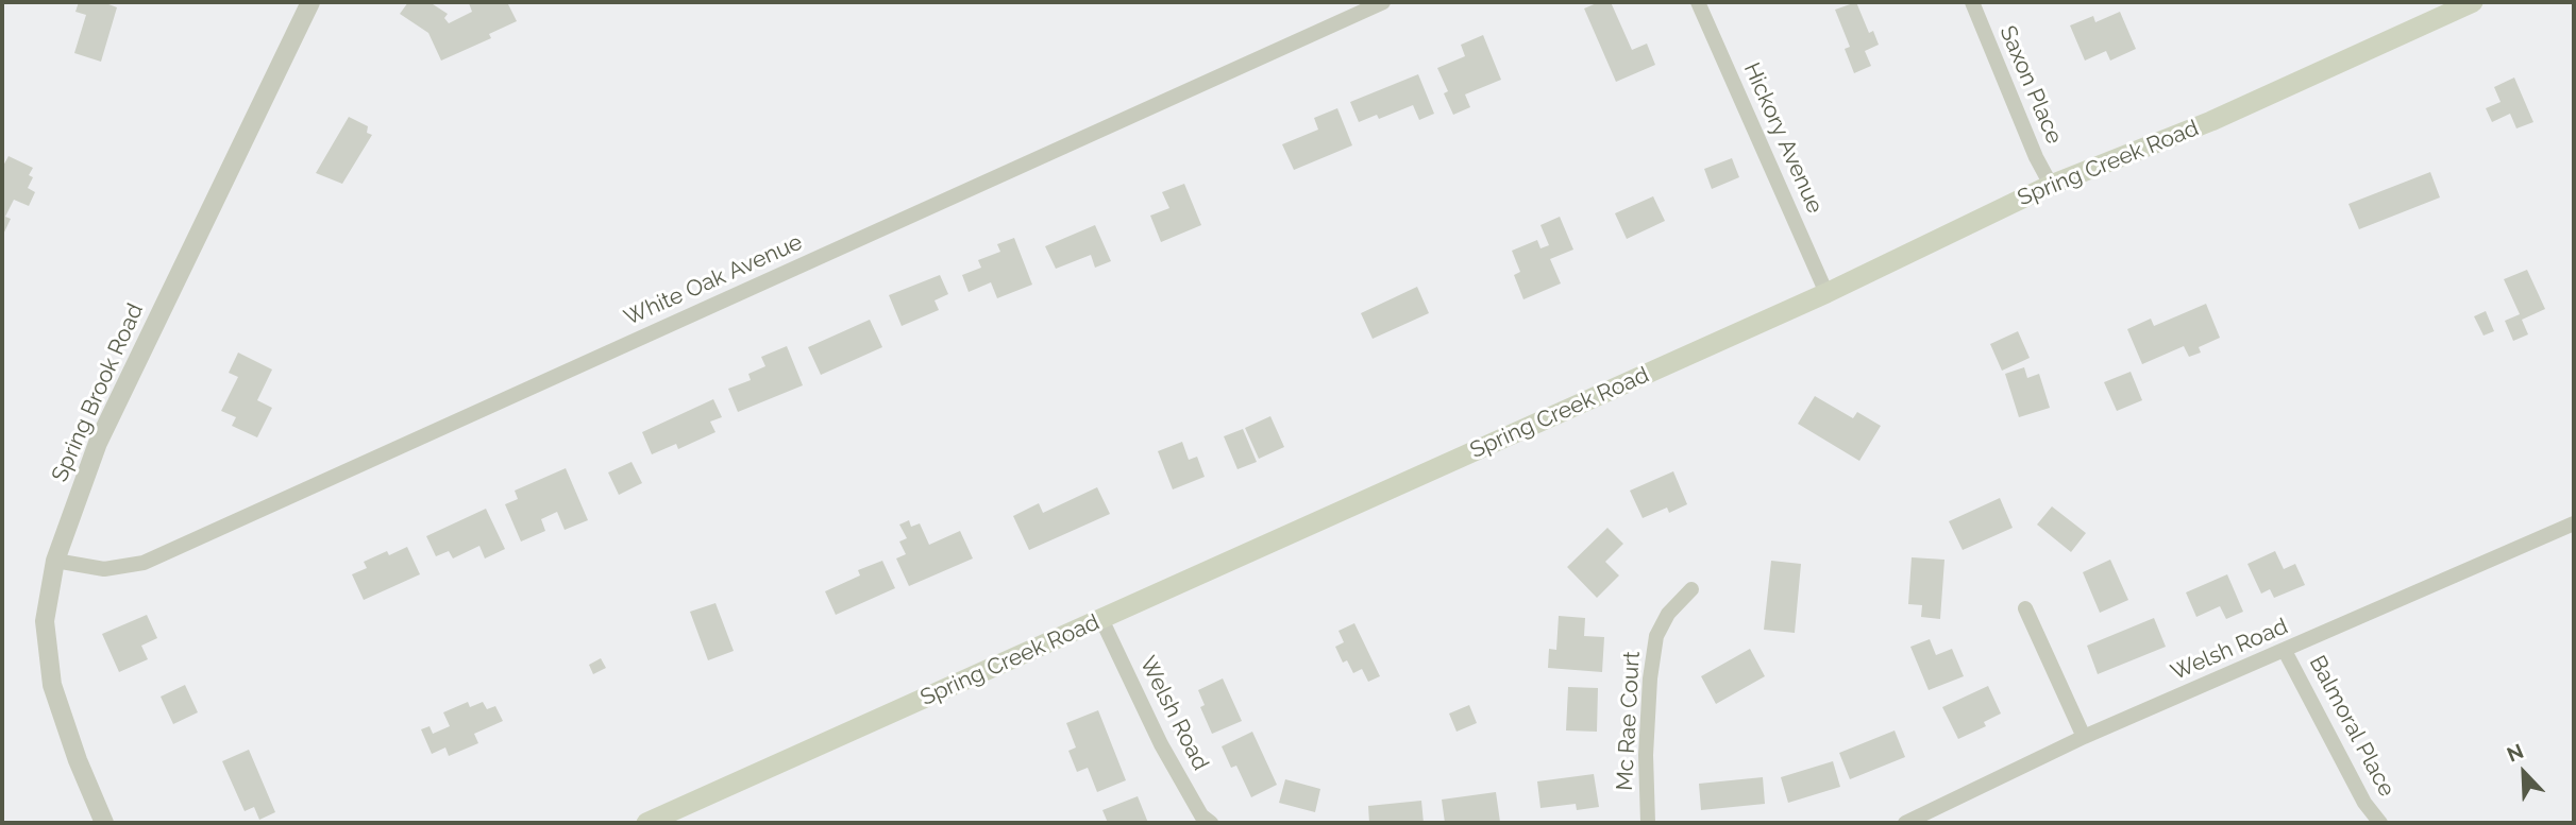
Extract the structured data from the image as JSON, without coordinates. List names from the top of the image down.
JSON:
{
  "streets": {
    "main road": ["Spring Creek Road"],
    "street": [
      "Saxon Place",
      "Hickory Avenue",
      "White Oak Avenue",
      "Spring Brook Road",
      "Welsh Road",
      "Mc Rae Court",
      "Balmoral Place"
    ]
  },
  "crossings": [
    ["Saxon Place", "Spring Creek Road"],
    ["Hickory Avenue", "Spring Creek Road"],
    ["Spring Creek Road", "Welsh Road"],
    ["White Oak Avenue", "Spring Brook Road"],
    ["Welsh Road", "Balmoral Place"]
  ],
  "north": "top left"
}
